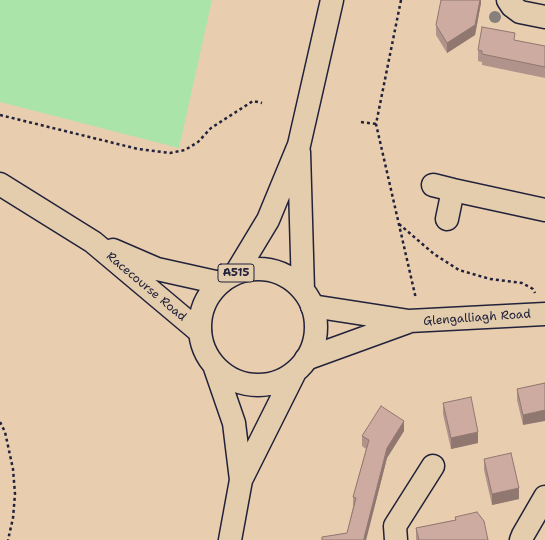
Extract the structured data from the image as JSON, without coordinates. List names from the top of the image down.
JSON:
{
  "streets": {
    "main road": ["A515", "Racecourse Road", "Glengalliagh Road"]
  },
  "crossings": [
    ["A515", "Racecourse Road"],
    ["A515", "Glengalliagh Road"],
    ["Racecourse Road", "Glengalliagh Road"]
  ]
}
